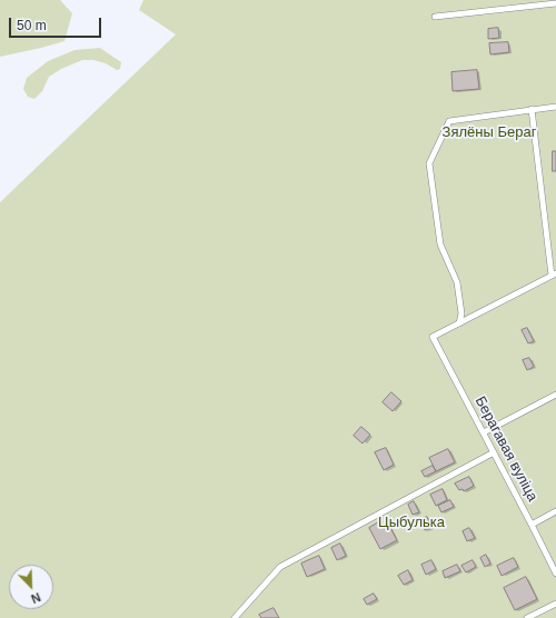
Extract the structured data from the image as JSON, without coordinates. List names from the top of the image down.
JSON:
{
  "streets": {
    "lane": ["Берагавая вуліца"]
  },
  "parks": ["Зялёны Бераг", "Цыбулька"],
  "scale_bar": "50 m",
  "north": "bottom right"
}
